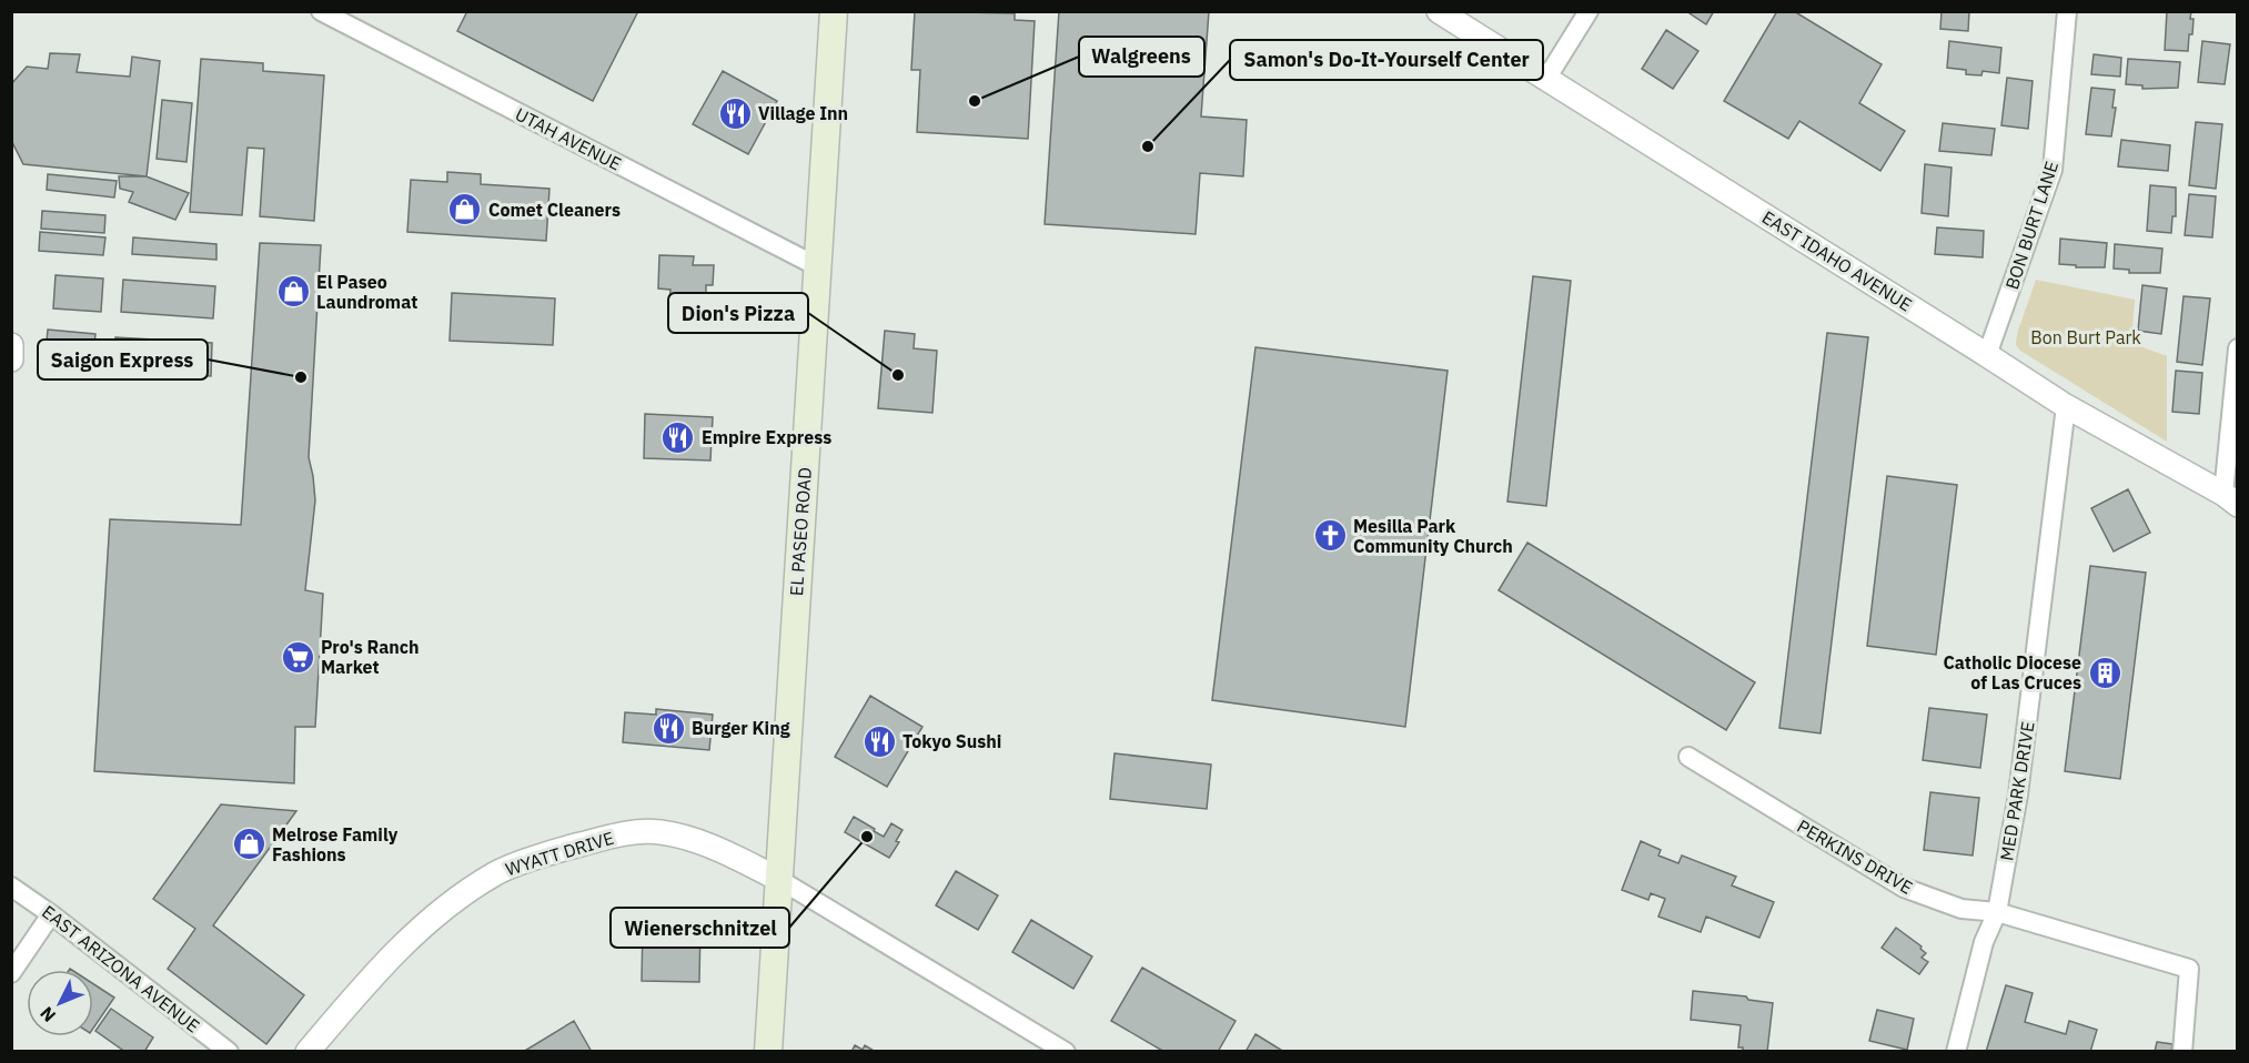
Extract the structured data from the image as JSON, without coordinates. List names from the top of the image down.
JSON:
{
  "streets": {
    "main road": ["EL PASEO ROAD"],
    "street": [
      "UTAH AVENUE",
      "BON BURT LANE",
      "EAST IDAHO AVENUE",
      "MED PARK DRIVE",
      "WYATT DRIVE",
      "PERKINS DRIVE",
      "EAST ARIZONA AVENUE"
    ]
  },
  "crossings": [
    ["UTAH AVENUE", "EL PASEO ROAD"],
    ["BON BURT LANE", "EAST IDAHO AVENUE"],
    ["EAST IDAHO AVENUE", "MED PARK DRIVE"],
    ["EL PASEO ROAD", "WYATT DRIVE"],
    ["MED PARK DRIVE", "PERKINS DRIVE"]
  ],
  "parks": ["Bon Burt Park"],
  "places": {
    "other": [
      "Walgreens",
      "Samon's Do-It-Yourself Center",
      "Dion's Pizza",
      "Saigon Express",
      "Wienerschnitzel"
    ],
    "restaurant": [
      "Village Inn",
      "Empire Express",
      "Burger King",
      "Tokyo Sushi"
    ],
    "shop": ["Comet Cleaners", "El Paseo Laundromat", "Melrose Family Fashions"],
    "church": ["Mesilla Park Community Church"],
    "supermarket": ["Pro's Ranch Market"],
    "building": ["Catholic Diocese of Las Cruces"]
  },
  "north": "bottom left"
}
